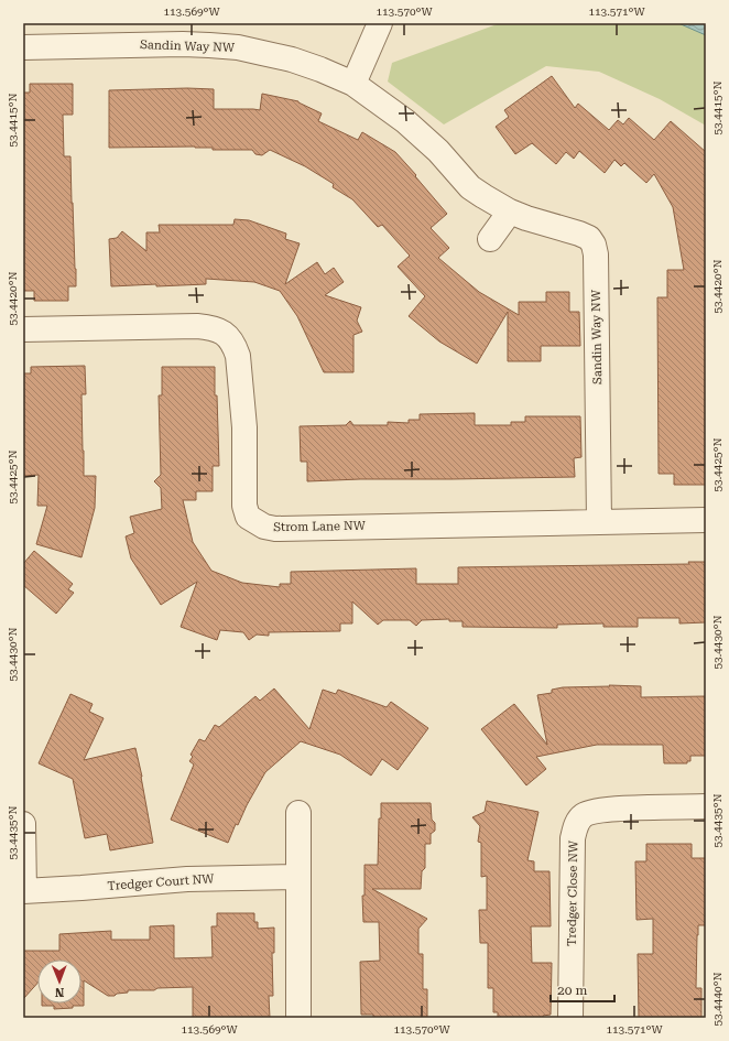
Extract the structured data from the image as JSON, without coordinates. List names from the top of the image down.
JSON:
{
  "streets": {
    "street": [
      "Sandin Way NW",
      "Strom Lane NW",
      "Tredger Court NW",
      "Tredger Close NW"
    ]
  },
  "crossings": [
    ["Sandin Way NW", "Strom Lane NW"]
  ],
  "scale_bar": "20 m",
  "north": "bottom",
  "coordinates": [
    "113.569°W",
    "113.570°W",
    "113.571°W",
    "53.4415°N",
    "53.4420°N",
    "53.4425°N",
    "53.4430°N",
    "53.4435°N",
    "53.4440°N"
  ]
}
